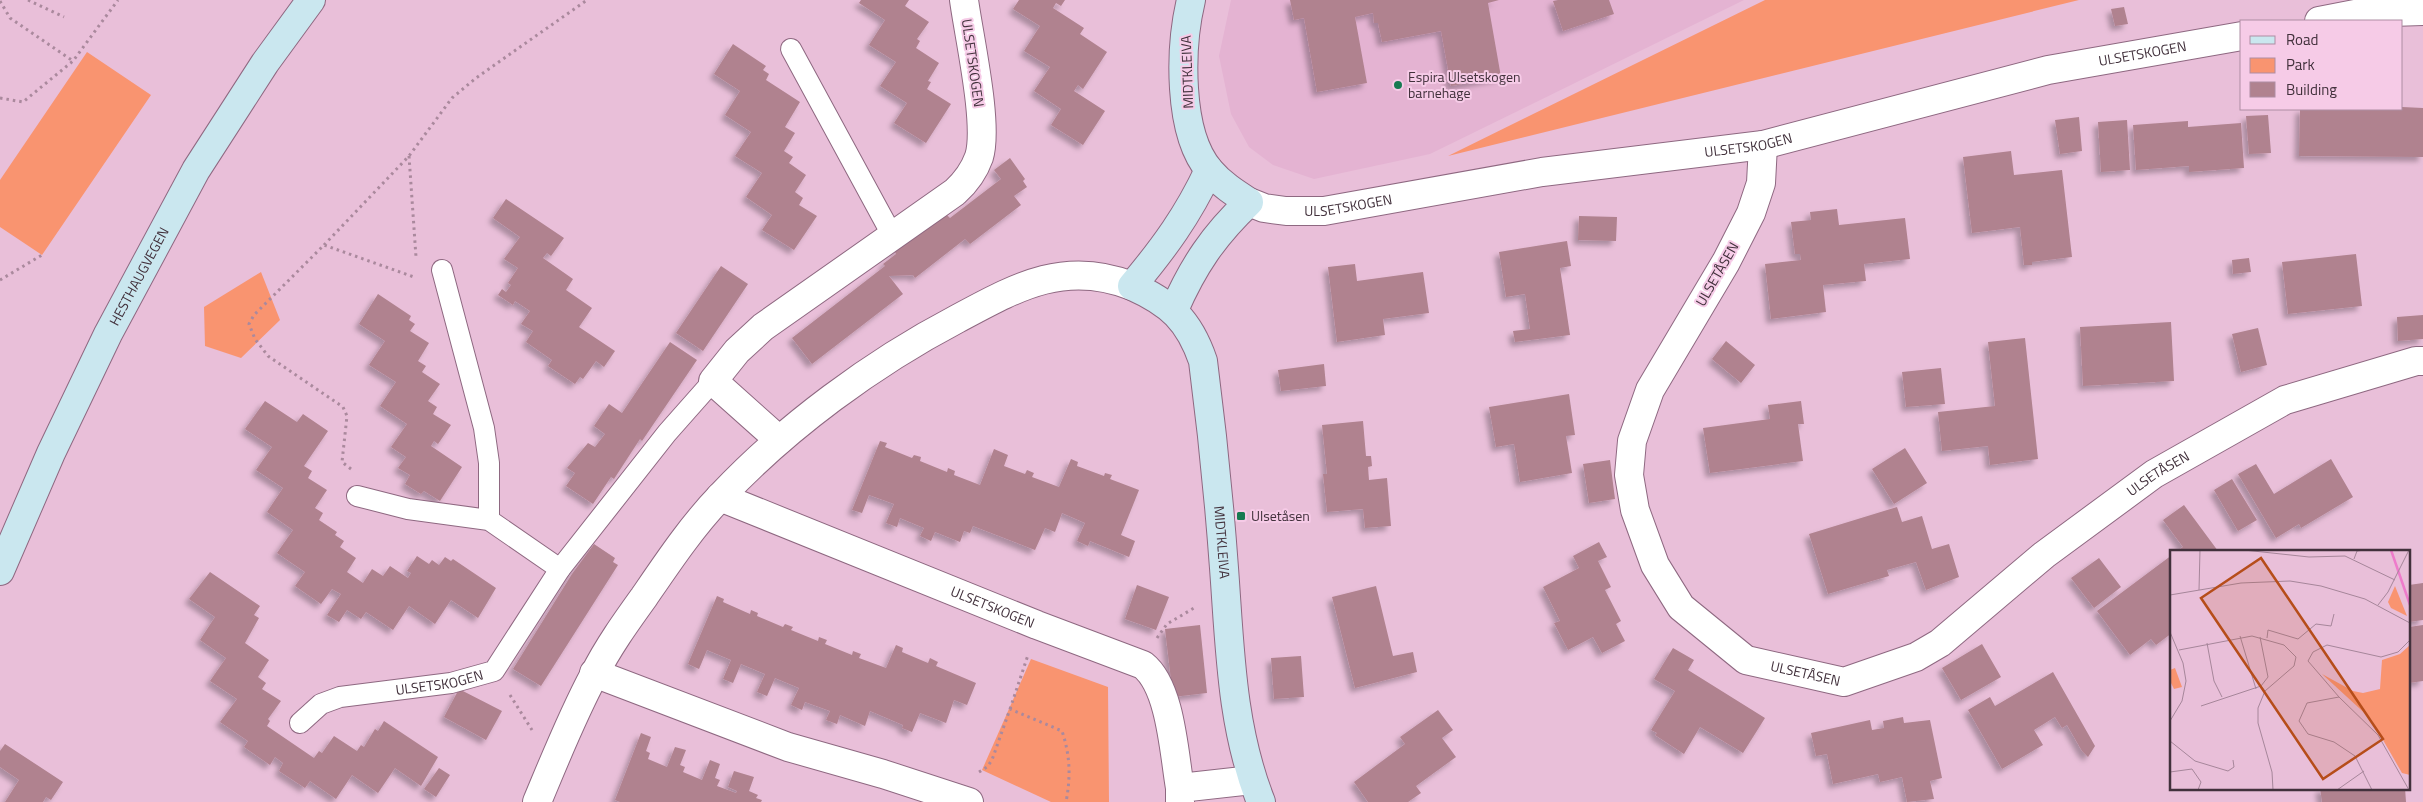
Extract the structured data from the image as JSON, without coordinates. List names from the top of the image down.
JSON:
{
  "streets": {
    "street": [
      "ULSETSKOGEN",
      "MIDTKLEIVA",
      "ULSETÅSEN",
      "HESTHAUGVEGEN"
    ]
  },
  "crossings": [
    ["ULSETSKOGEN", "MIDTKLEIVA"],
    ["ULSETSKOGEN", "ULSETÅSEN"]
  ],
  "places": {
    "other": ["Espira Ulsetskogen barnehage"],
    "transit": ["Ulsetåsen"]
  },
  "legend": ["Road", "Park", "Building"]
}
